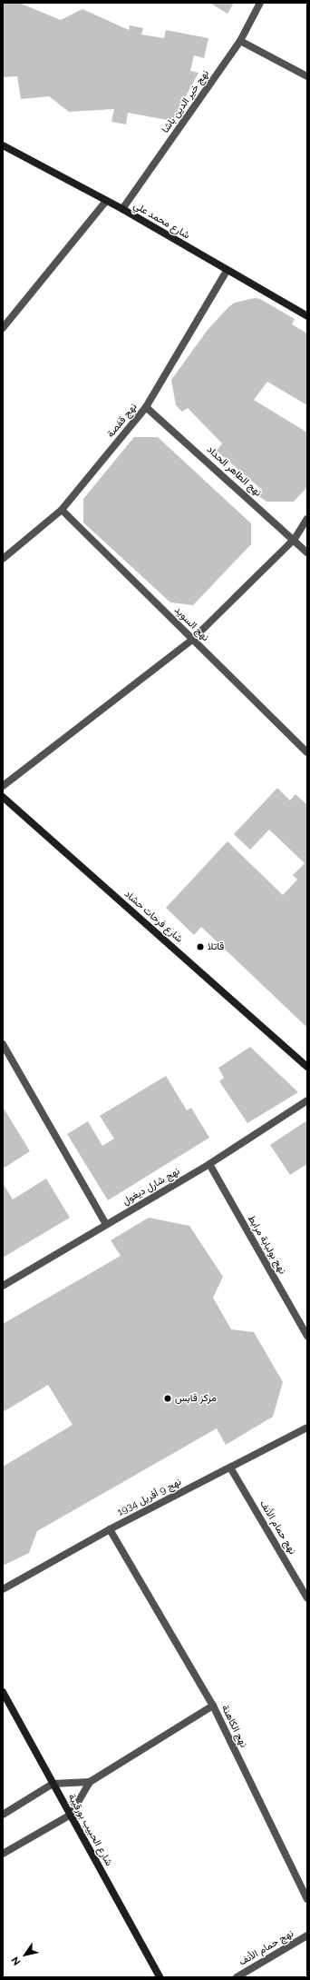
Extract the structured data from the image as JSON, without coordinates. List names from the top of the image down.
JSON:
{
  "streets": {
    "street": [
      "نهج خير الدين باشا",
      "شارع محمد علي",
      "نهج قفصة",
      "نهج الطاهر الحداد",
      "نهج السويد",
      "شارع فرحات حشاد",
      "نهج شارل ديغول",
      "نهج بولبابة مرابط",
      "نهج 9 أفريل 1934",
      "نهج حمام الأنف",
      "نهج الكاهنة",
      "شارع الحبيب بورقيبة"
    ]
  },
  "crossings": [
    ["نهج خير الدين باشا", "شارع محمد علي"],
    ["شارع محمد علي", "نهج قفصة"],
    ["نهج قفصة", "نهج الطاهر الحداد"],
    ["نهج قفصة", "نهج السويد"],
    ["نهج شارل ديغول", "نهج بولبابة مرابط"],
    ["نهج 9 أفريل 1934", "نهج حمام الأنف"],
    ["نهج الكاهنة", "شارع الحبيب بورقيبة"]
  ],
  "places": ["قاتلا", "مركز قابس"],
  "north": "bottom left"
}
